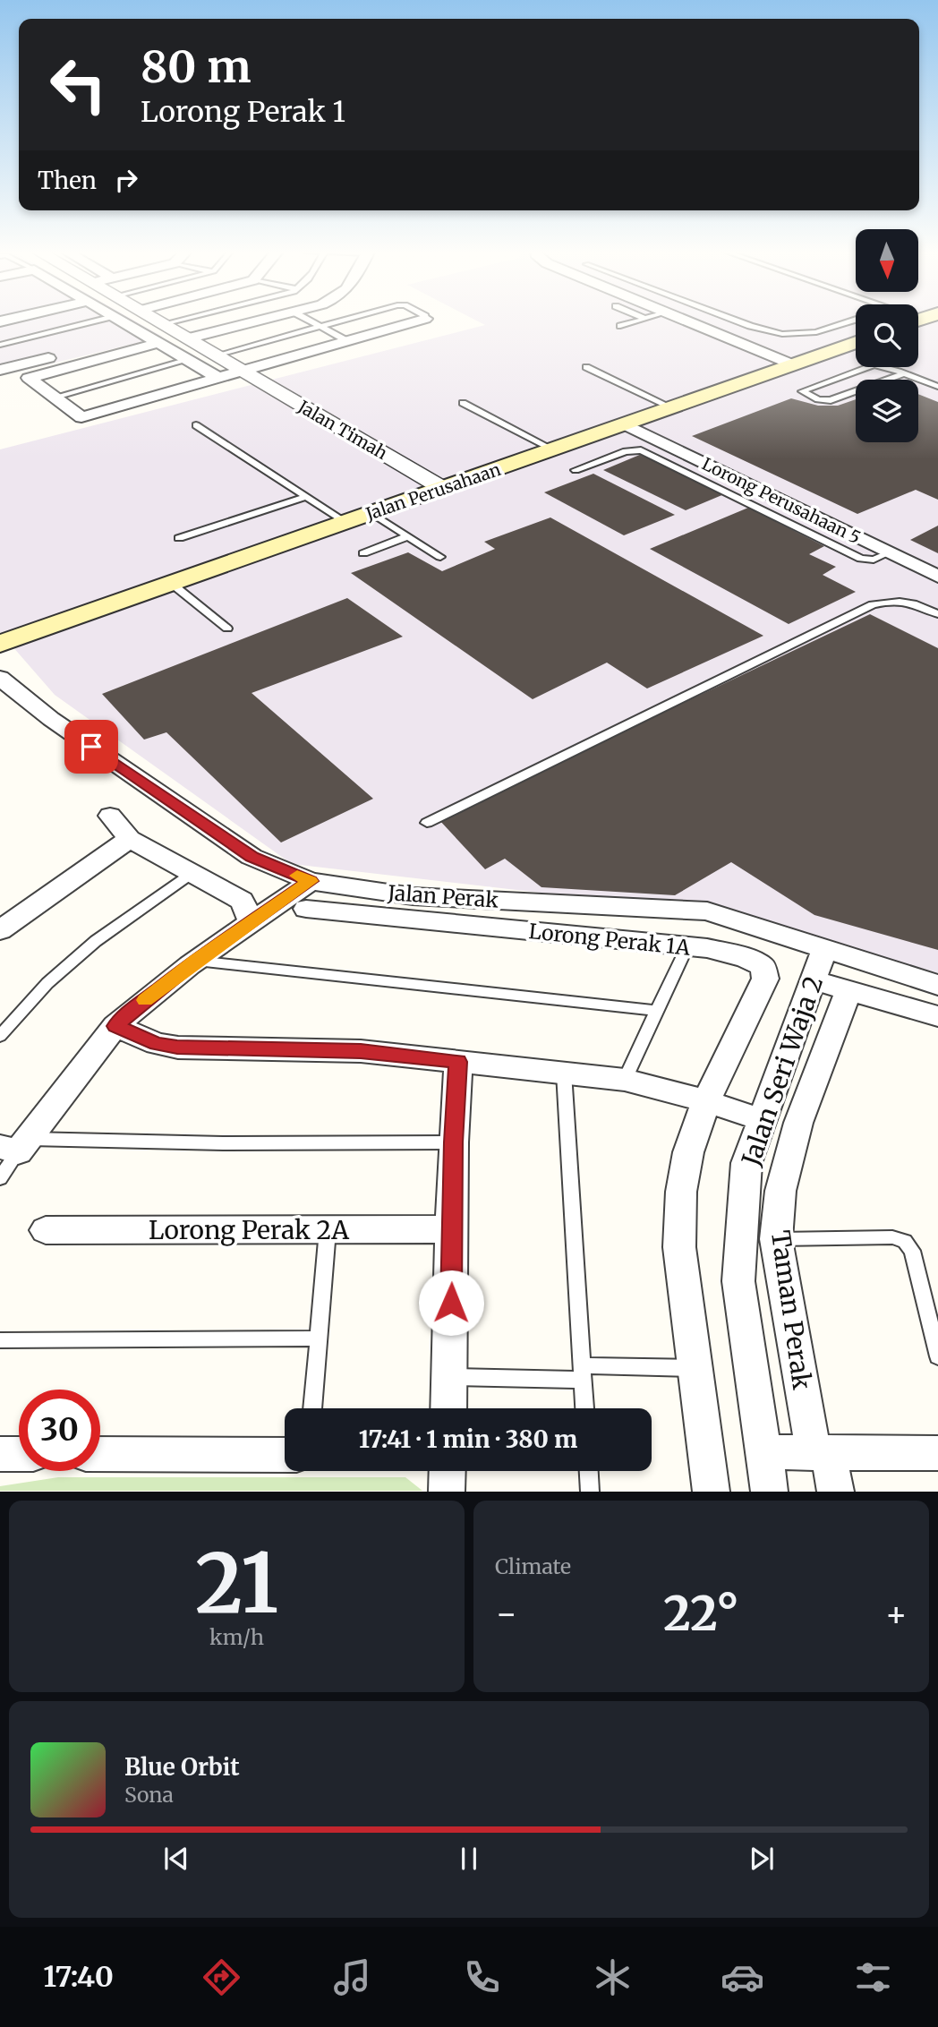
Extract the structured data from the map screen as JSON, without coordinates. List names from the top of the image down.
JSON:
{
  "streets": {
    "main road": ["Jalan Perusahaan"],
    "street": [
      "Jalan Timah",
      "Lorong Perusahaan 5",
      "Jalan Perak",
      "Lorong Perak 1A",
      "Jalan Seri Waja 2",
      "Lorong Perak 2A",
      "Taman Perak"
    ]
  },
  "crossings": [
    ["Jalan Timah", "Jalan Perusahaan"],
    ["Jalan Perusahaan", "Lorong Perusahaan 5"],
    ["Jalan Perak", "Jalan Seri Waja 2"]
  ],
  "north": "bottom",
  "page": {
    "turn": ["80 m", "Lorong Perak 1"],
    "then": "Then",
    "limit": "30",
    "trip": "17:41 · 1 min · 380 m",
    "tile": [
      ["21", "km/h"],
      "Climate"
    ],
    "heat": ["−", "22°", "+"],
    "song": ["Blue Orbit", "Sona"],
    "tabs": "17:40"
  }
}
